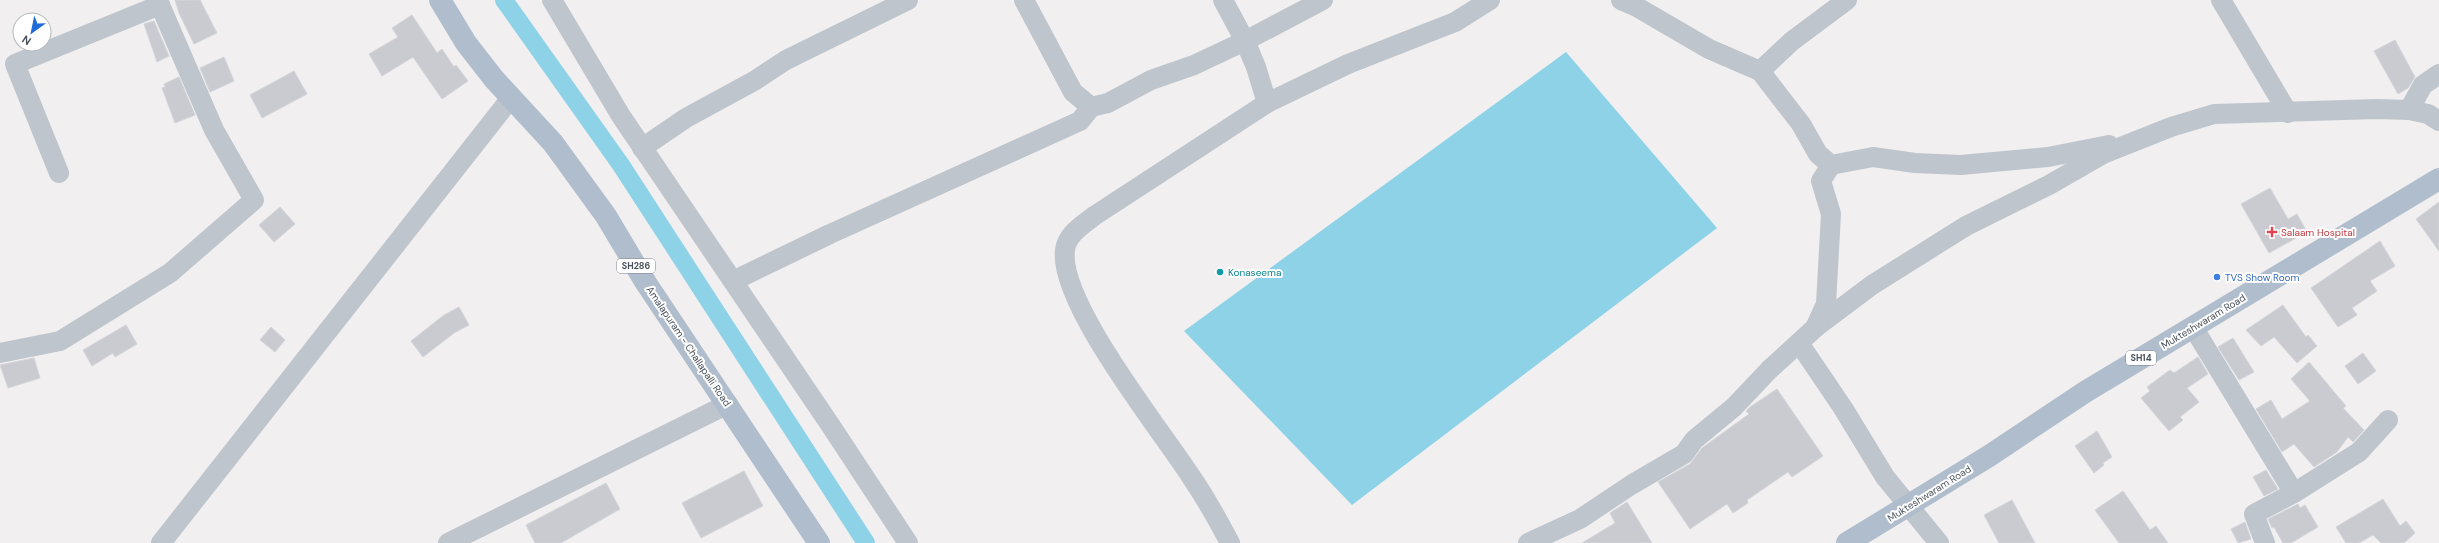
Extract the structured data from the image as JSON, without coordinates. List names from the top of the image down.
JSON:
{
  "streets": {
    "main road": [
      "SH286",
      "Mukteshwaram Road",
      "Amalapuram - Challapalli Road",
      "SH14"
    ]
  },
  "places": {
    "health": ["Salaam Hospital"],
    "other": ["Konaseema", "TVS Show Room"]
  },
  "north": "bottom left"
}
